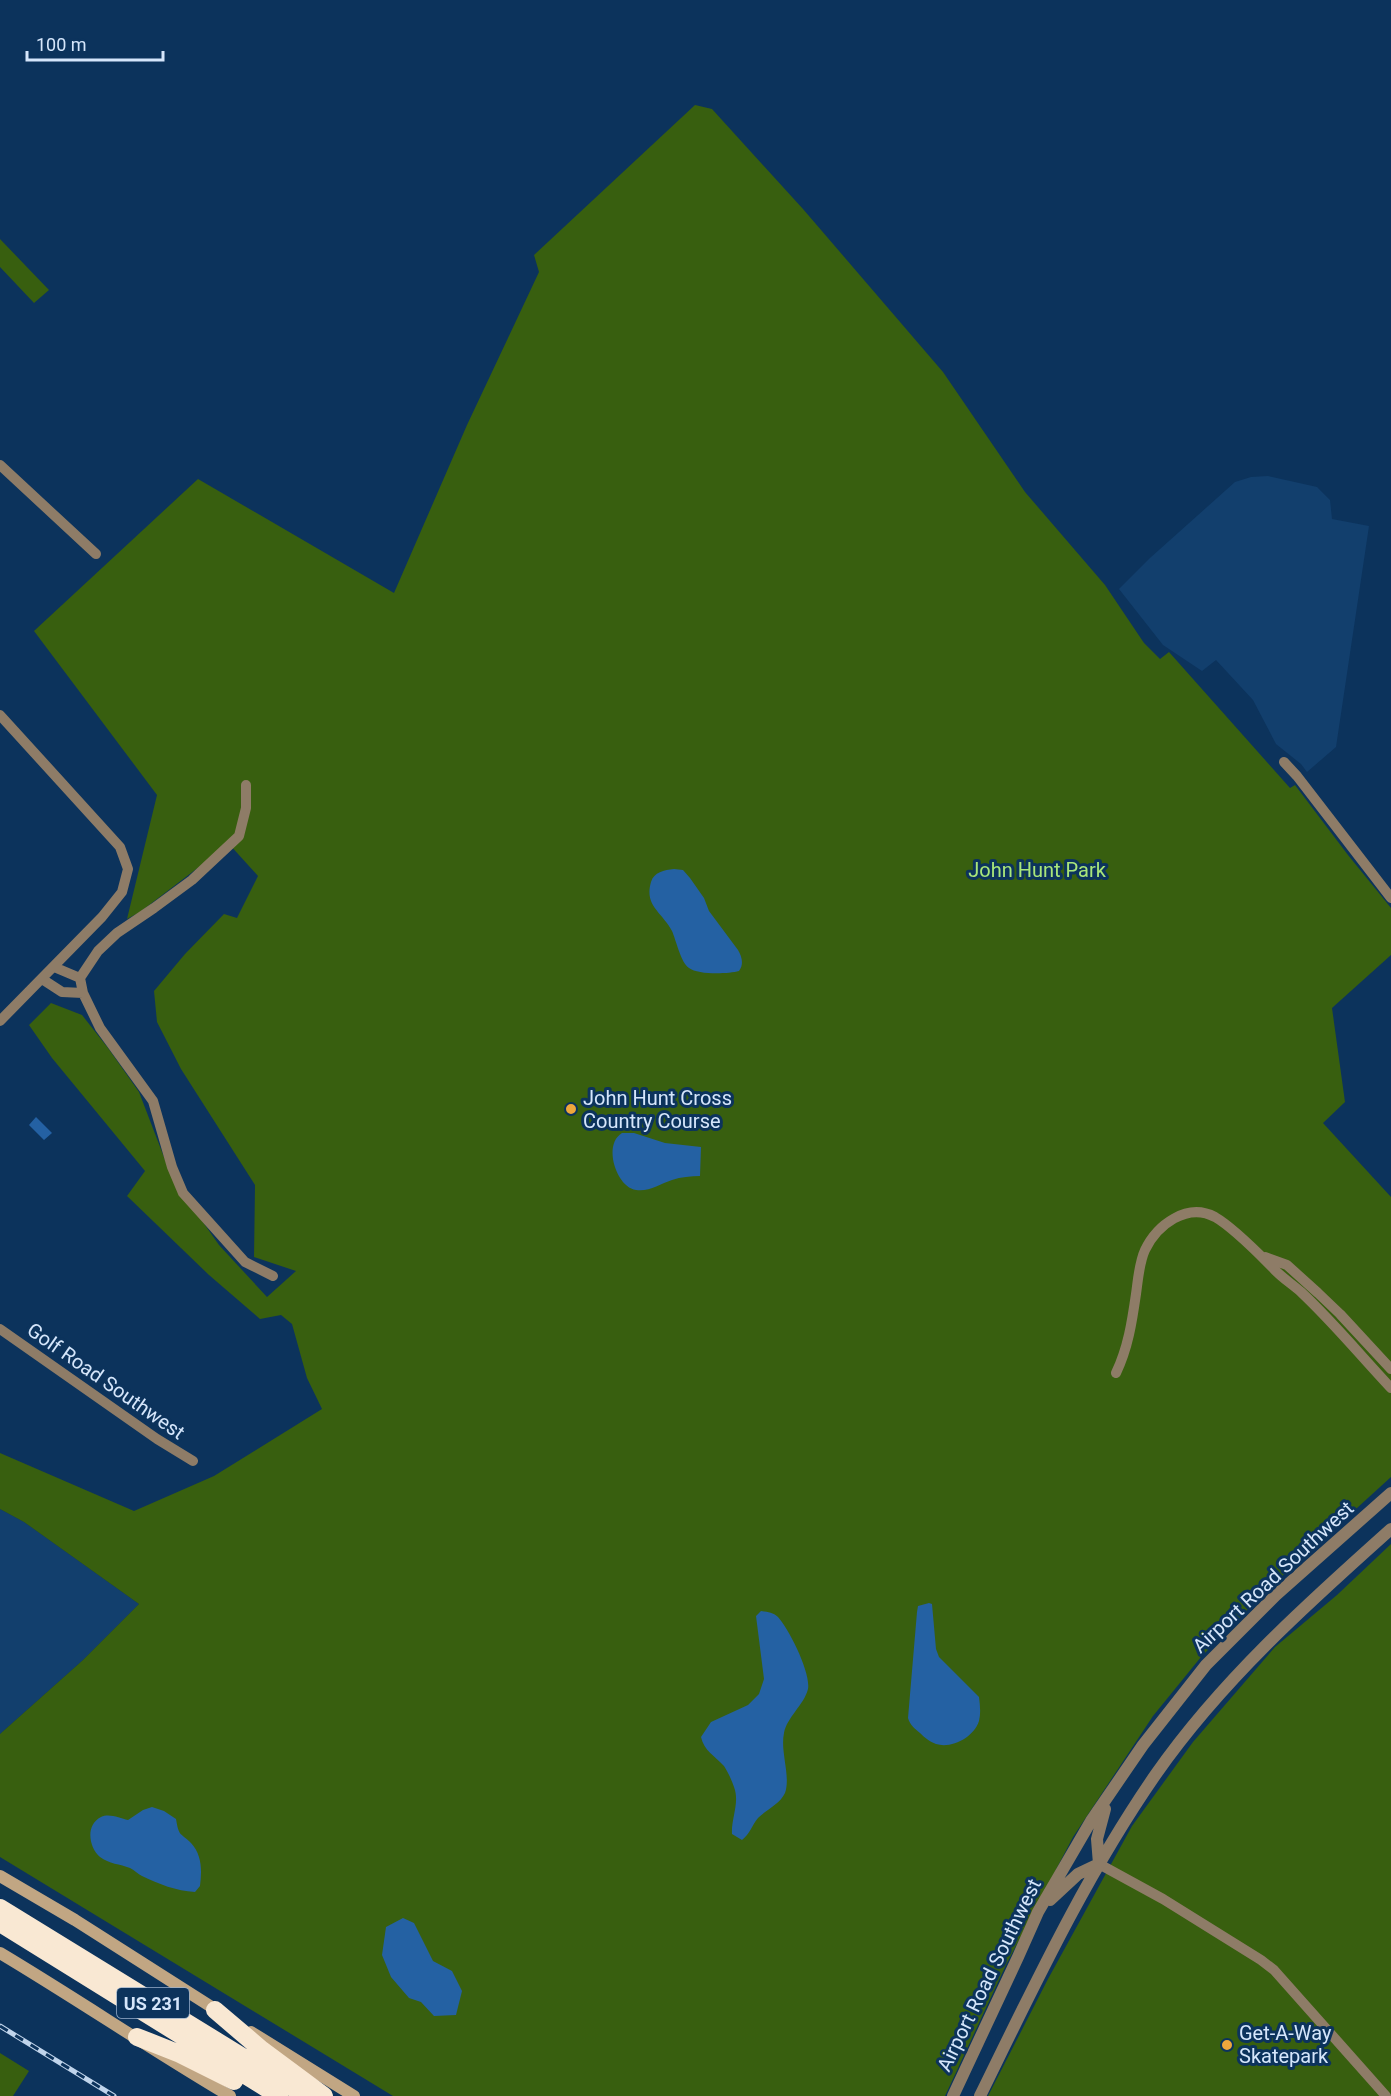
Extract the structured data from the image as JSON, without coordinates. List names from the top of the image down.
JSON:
{
  "streets": {
    "highway": ["US 231"],
    "street": ["Golf Road Southwest", "Airport Road Southwest"]
  },
  "parks": ["John Hunt Park"],
  "places": ["John Hunt Cross Country Course", "Get-A-Way Skatepark"],
  "scale_bar": "100 m"
}
